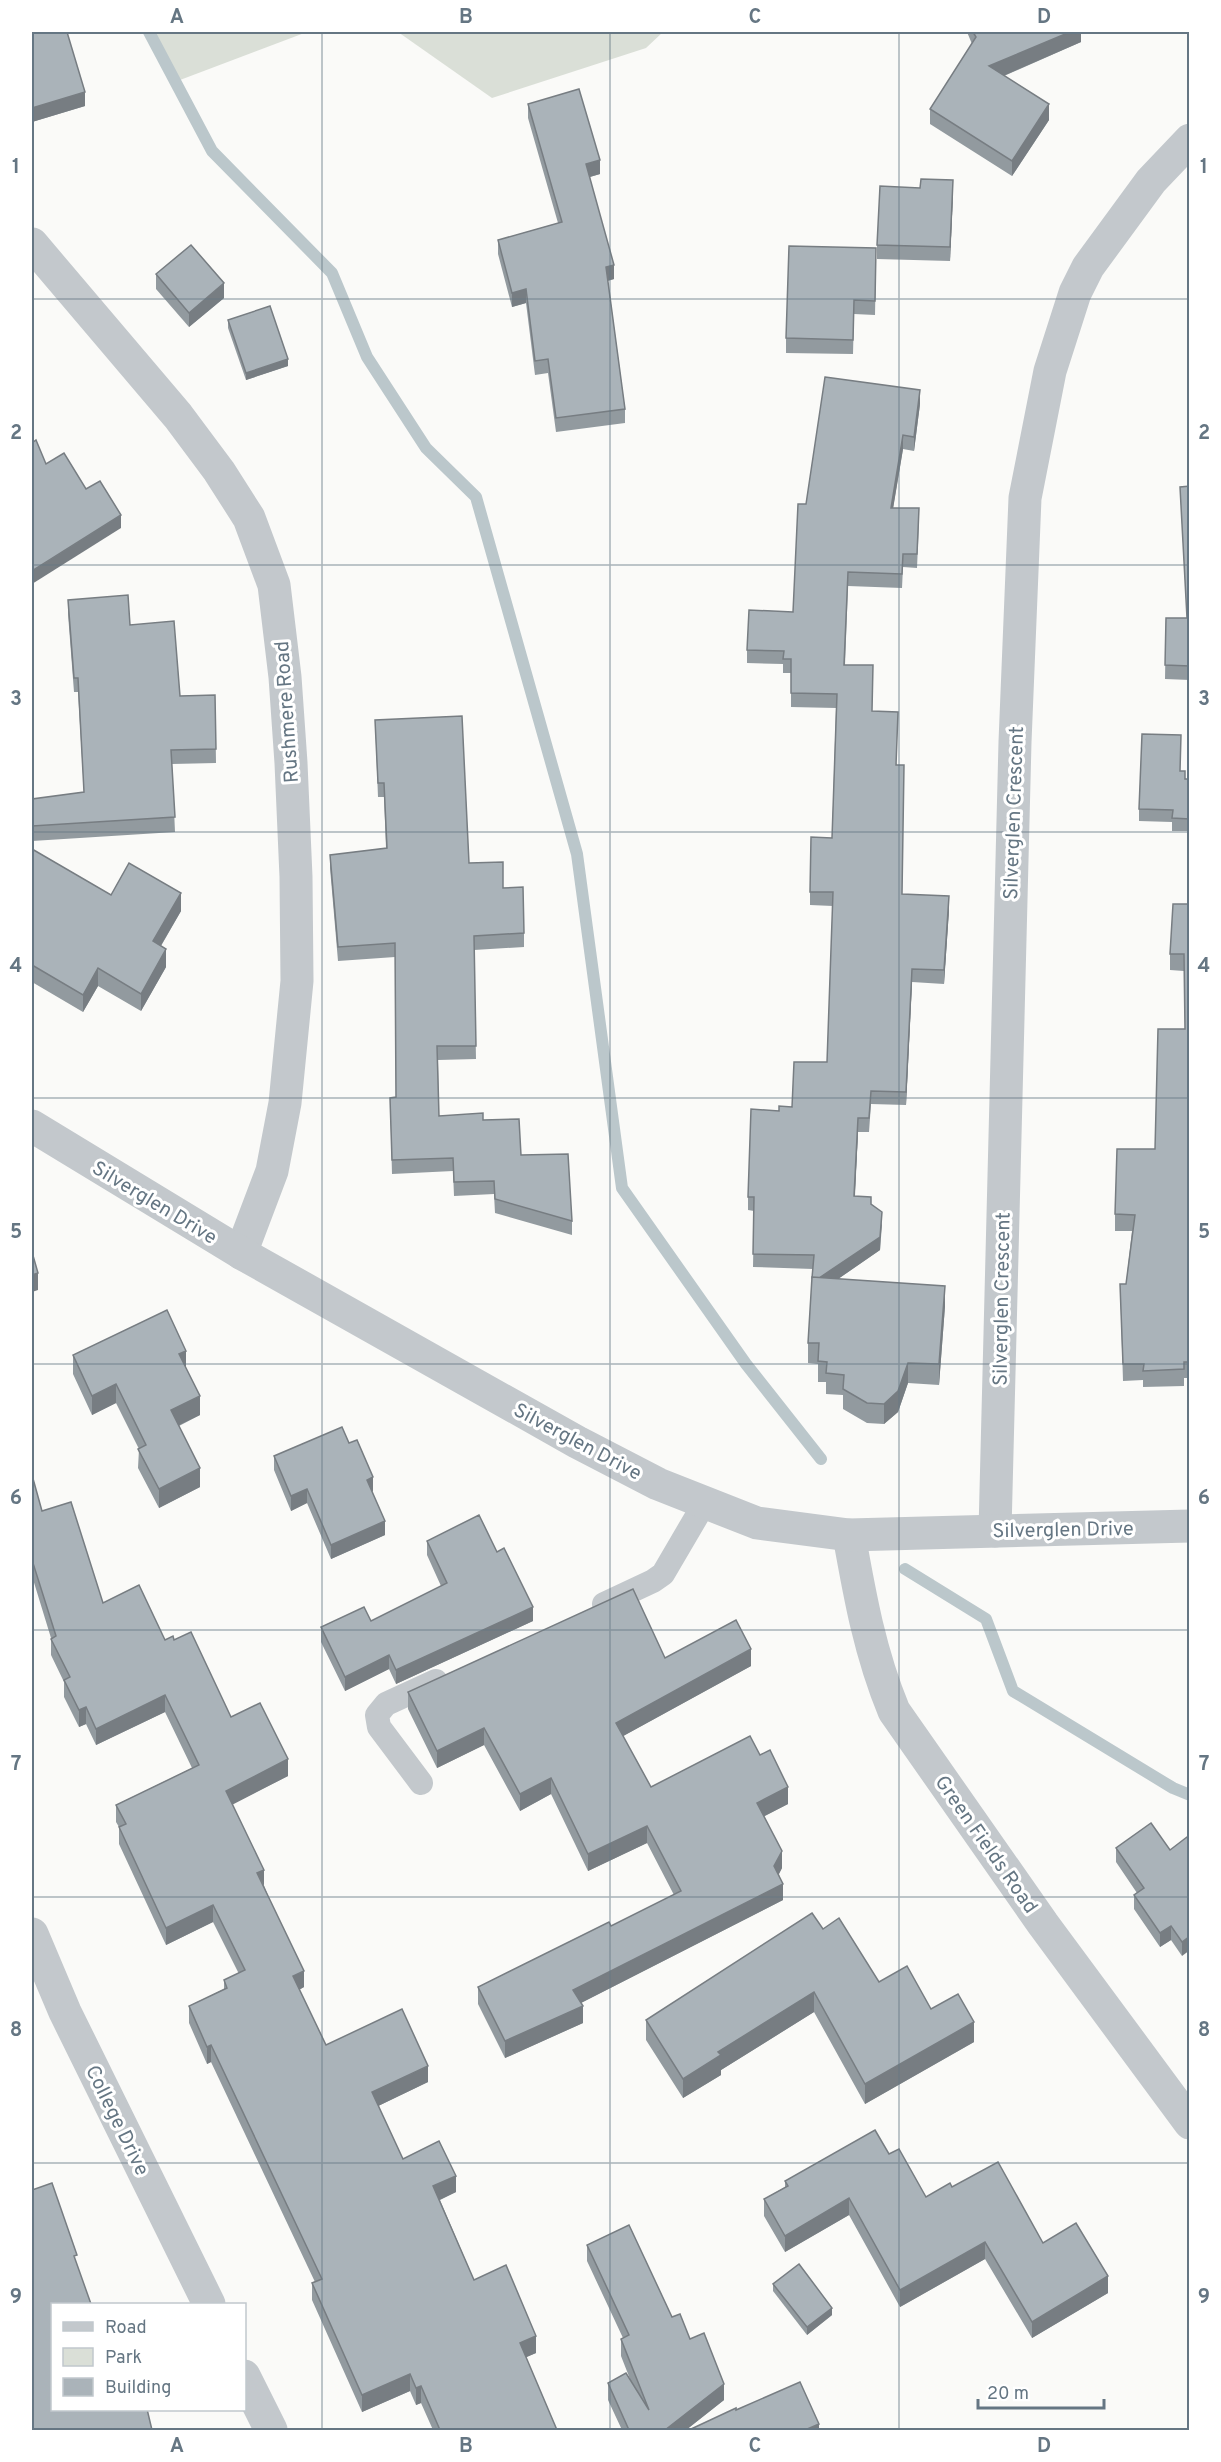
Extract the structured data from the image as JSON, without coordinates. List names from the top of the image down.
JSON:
{
  "streets": {
    "street": [
      "Rushmere Road",
      "Silverglen Crescent",
      "Silverglen Drive",
      "Green Fields Road",
      "College Drive"
    ]
  },
  "crossings": [
    ["Rushmere Road", "Silverglen Drive"],
    ["Silverglen Crescent", "Silverglen Drive"],
    ["Silverglen Drive", "Green Fields Road"]
  ],
  "legend": ["Road", "Park", "Building"],
  "scale_bar": "20 m",
  "grid": {
    "columns": [
      "A",
      "B",
      "C",
      "D"
    ],
    "rows": [
      "1",
      "2",
      "3",
      "4",
      "5",
      "6",
      "7",
      "8",
      "9"
    ]
  }
}
